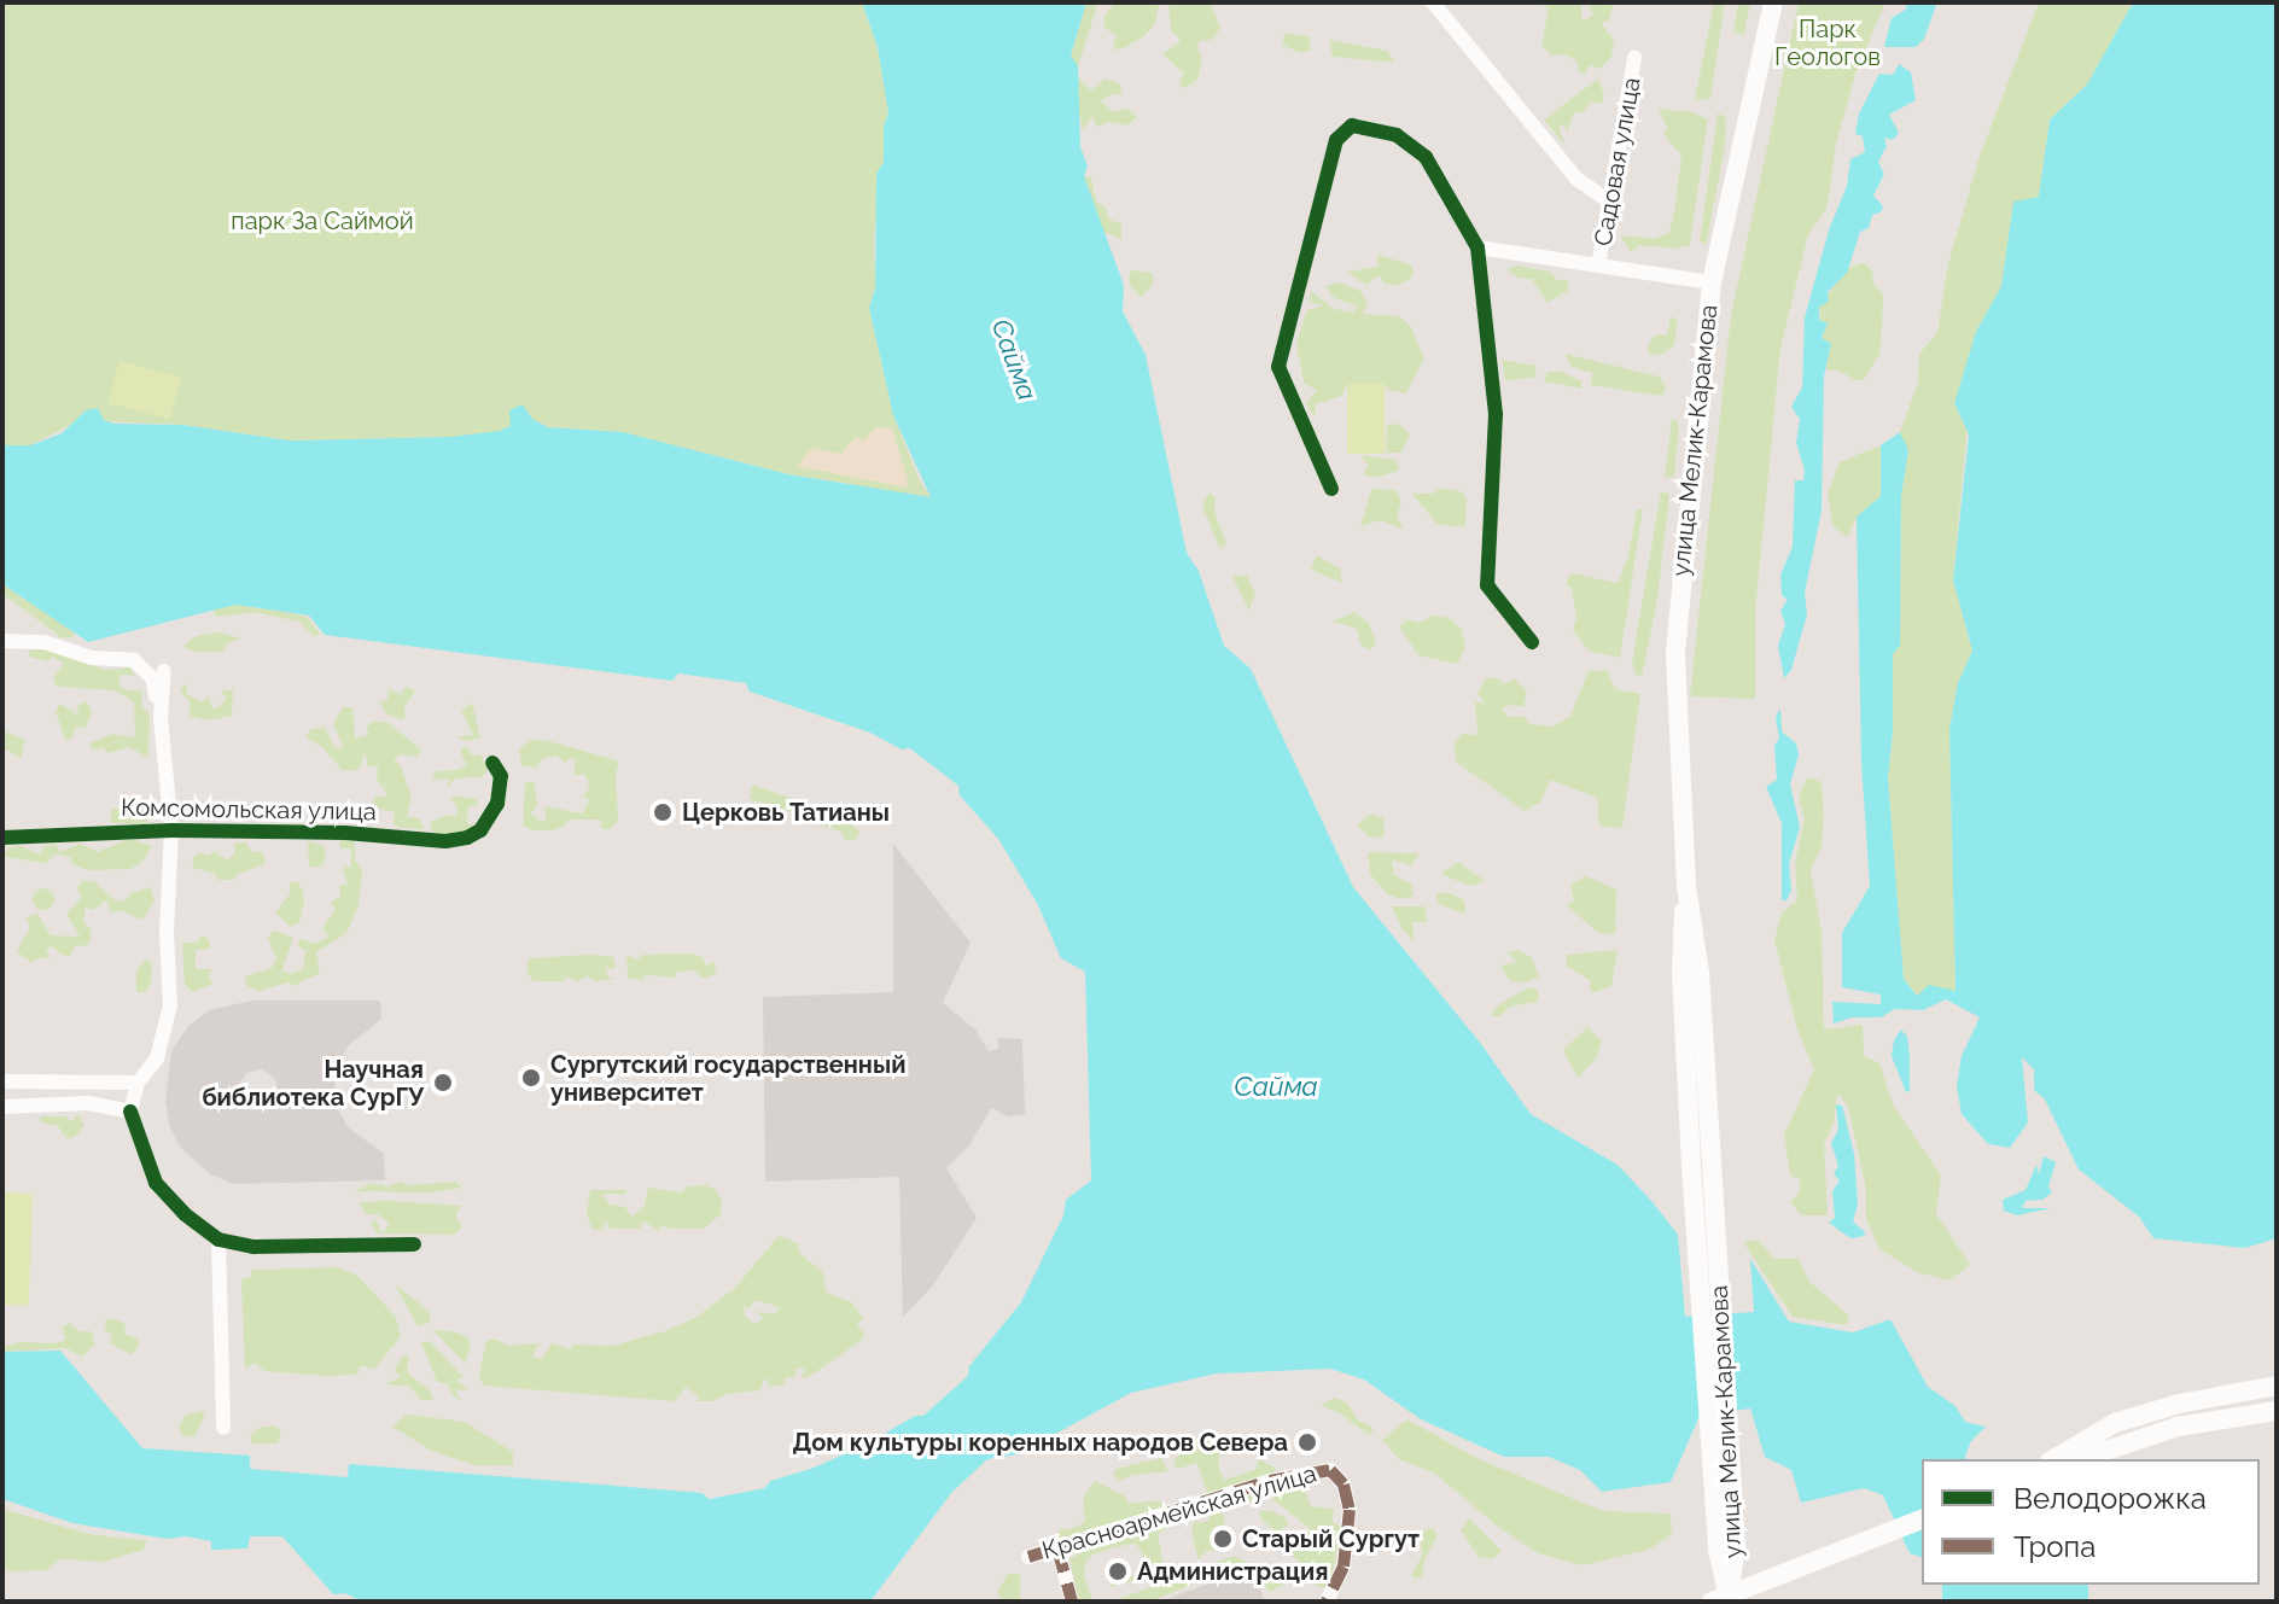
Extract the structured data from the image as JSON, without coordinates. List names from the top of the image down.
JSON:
{
  "streets": {
    "main road": ["улица Мелик-Карамова"],
    "street": ["Садовая улица", "Комсомольская улица", "Красноармейская улица"]
  },
  "water": ["Сайма"],
  "parks": ["Парк Геологов", "парк За Саймой"],
  "places": [
    "Церковь Татианы",
    "Сургутский государственный университет",
    "Научная библиотека СурГУ",
    "Дом культуры коренных народов Севера",
    "Старый Сургут",
    "Администрация"
  ],
  "legend": ["Велодорожка", "Тропа"]
}
